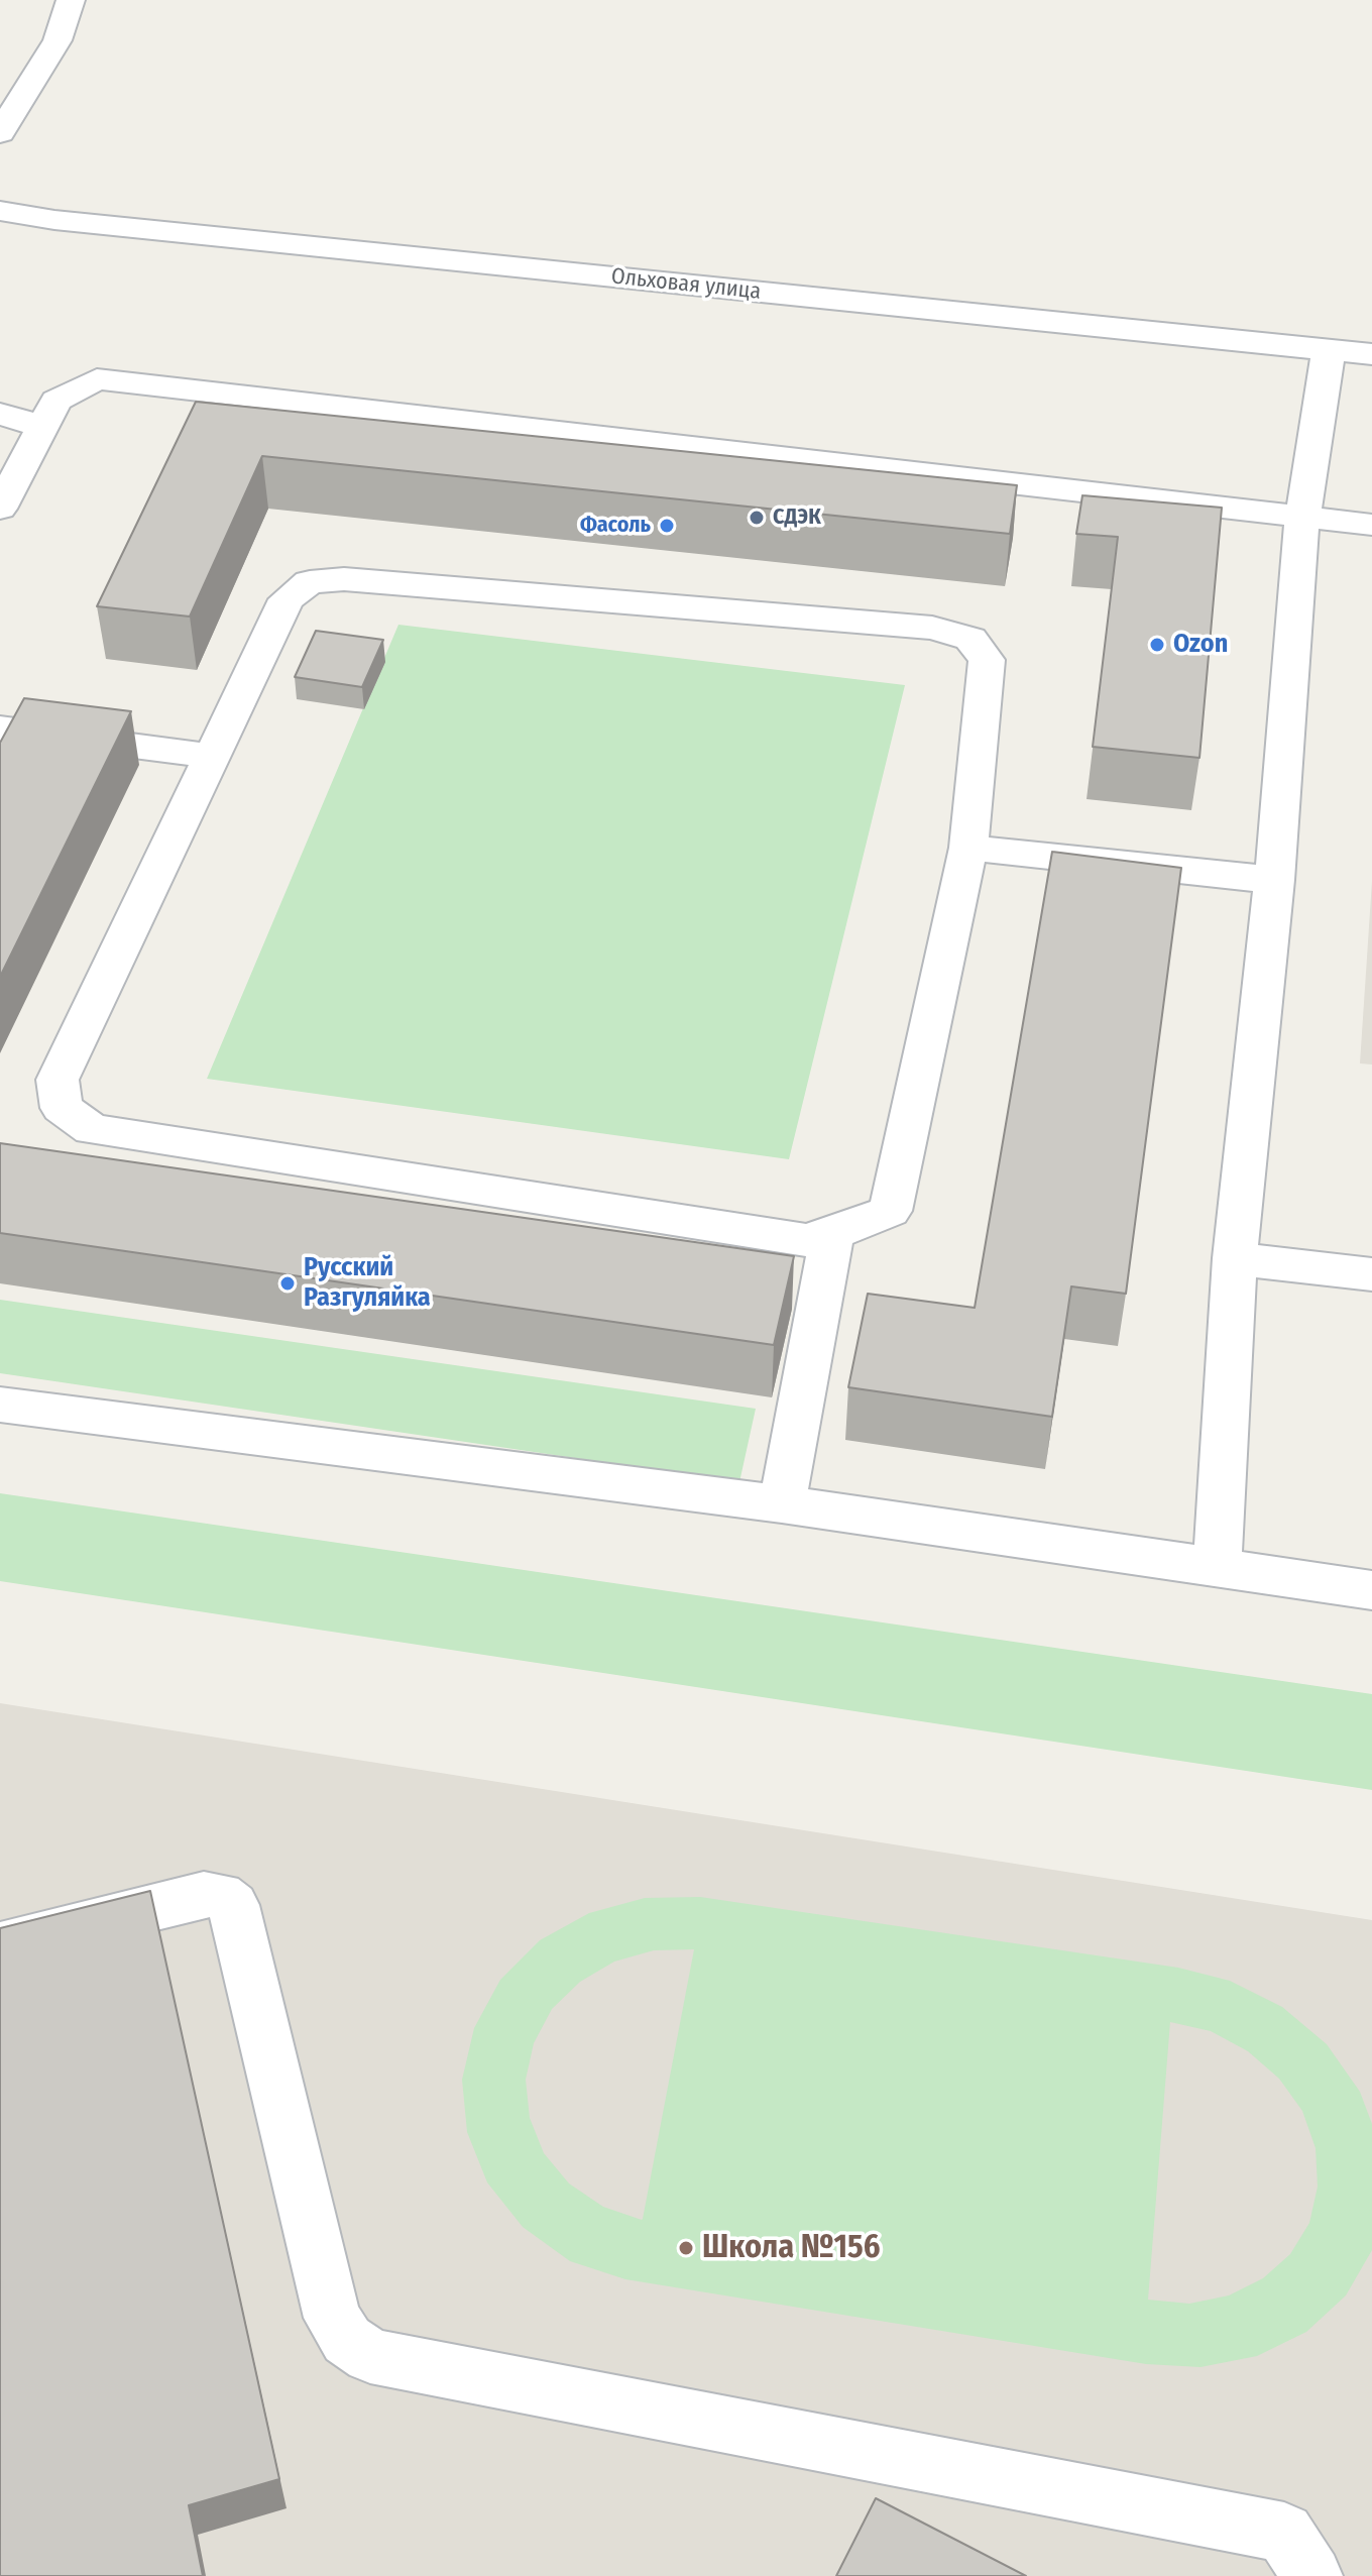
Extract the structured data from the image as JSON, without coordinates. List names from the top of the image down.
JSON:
{
  "streets": {
    "street": ["Ольховая улица"]
  },
  "places": [
    "СДЭК",
    "Фасоль",
    "Ozon",
    "Русский Разгуляйка",
    "Школа №156"
  ]
}
